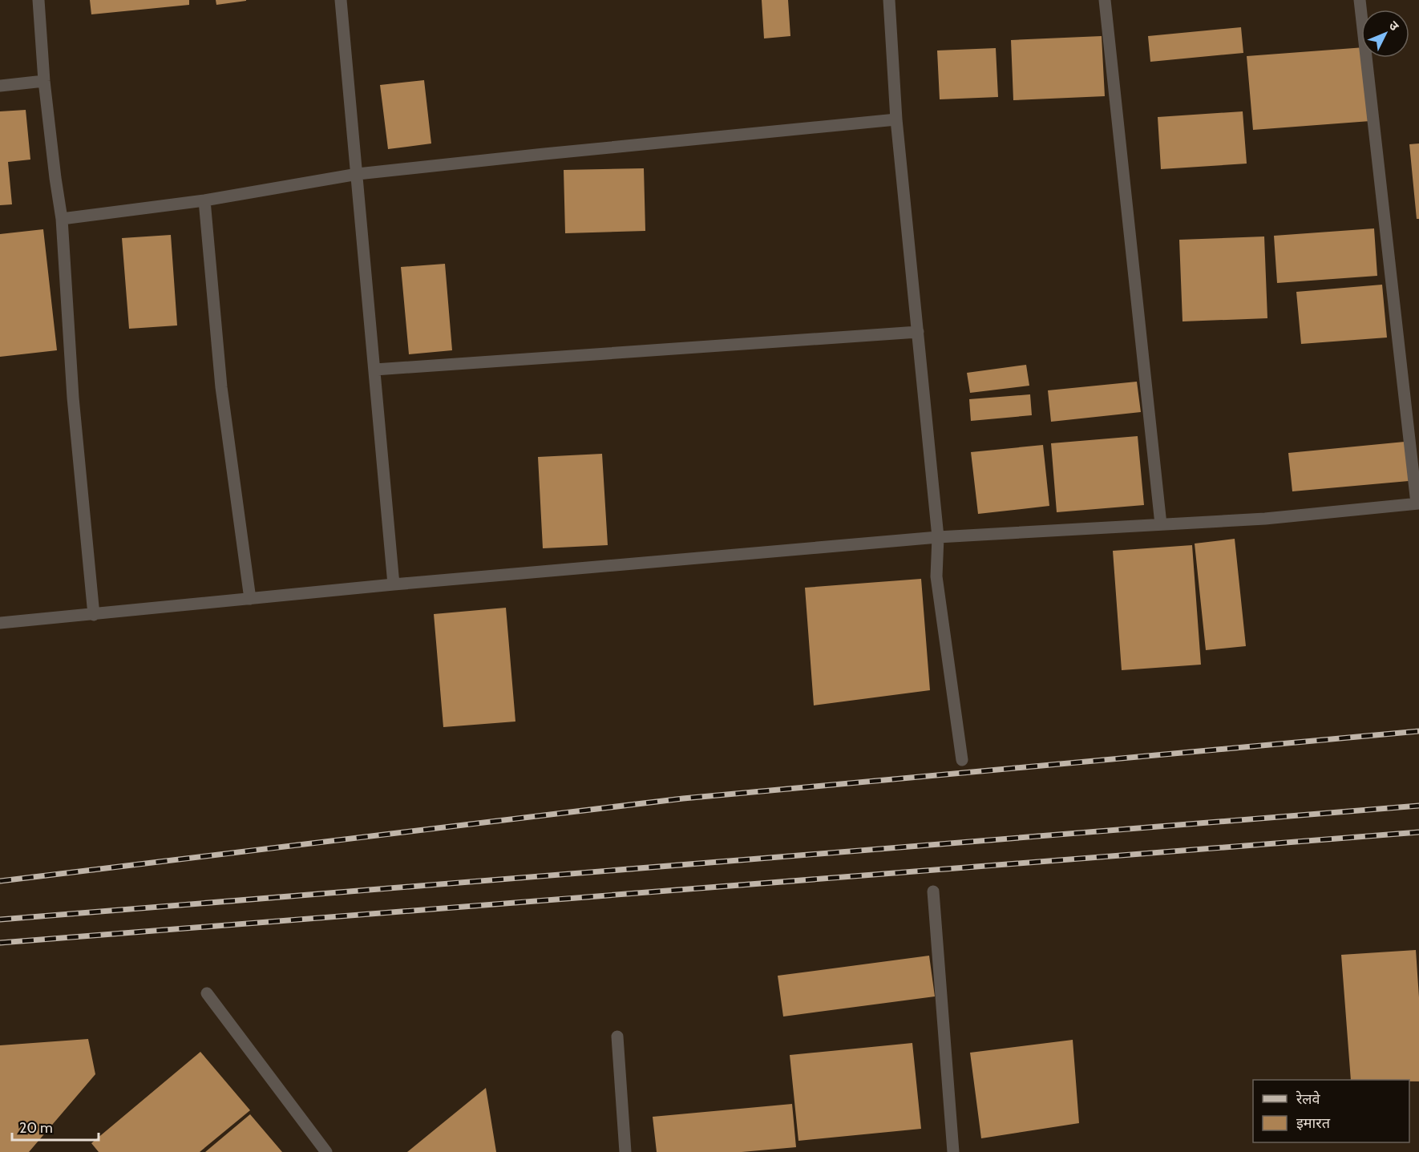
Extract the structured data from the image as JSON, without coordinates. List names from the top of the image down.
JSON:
{
  "legend": ["रेलवे", "इमारत"],
  "scale_bar": "20 m",
  "north": "top right"
}
